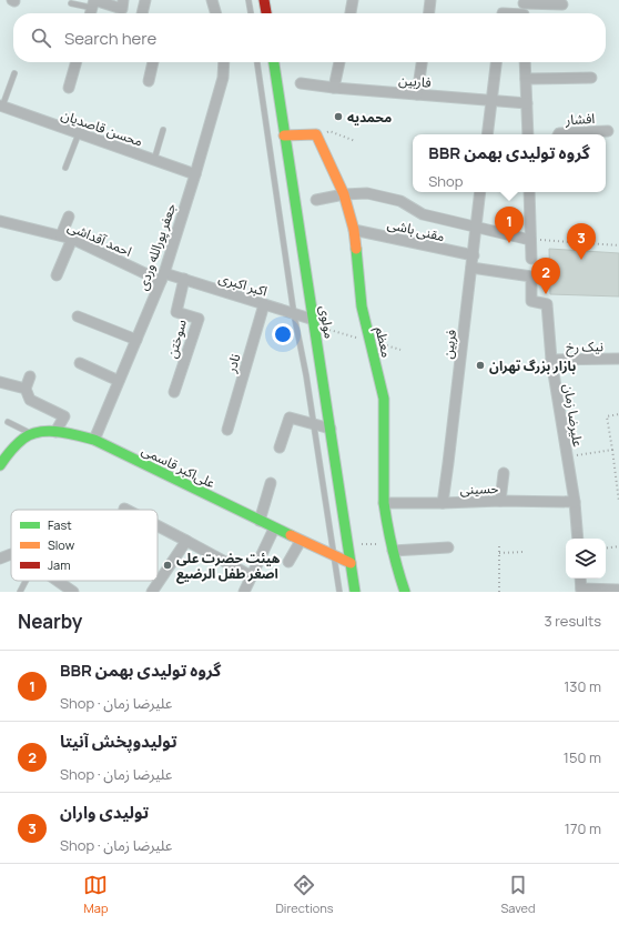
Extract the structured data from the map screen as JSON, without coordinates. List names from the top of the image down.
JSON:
{
  "streets": {
    "street": [
      "فاربین",
      "افشار",
      "محسن قاصدیان",
      "مقنی باشی",
      "احمد آقداشی",
      "جعفر پورالله وردی",
      "اکبر اکبری",
      "مولوی",
      "سوختن",
      "معظم",
      "فربین",
      "نیک رخ",
      "نادر",
      "علیرضا زمان",
      "علی‌اکبر قاسمی",
      "حسینی"
    ]
  },
  "crossings": [
    ["محسن قاصدیان", "جعفر پورالله وردی"],
    ["مقنی باشی", "معظم"],
    ["مقنی باشی", "فربین"],
    ["احمد آقداشی", "جعفر پورالله وردی"],
    ["احمد آقداشی", "اکبر اکبری"],
    ["جعفر پورالله وردی", "اکبر اکبری"],
    ["جعفر پورالله وردی", "علی‌اکبر قاسمی"],
    ["اکبر اکبری", "مولوی"],
    ["اکبر اکبری", "سوختن"],
    ["اکبر اکبری", "نادر"],
    ["مولوی", "علی‌اکبر قاسمی"],
    ["معظم", "حسینی"],
    ["فربین", "علیرضا زمان"],
    ["فربین", "حسینی"],
    ["نیک رخ", "علیرضا زمان"],
    ["علیرضا زمان", "حسینی"]
  ],
  "places": ["محمدیه", "بازار بزرگ تهران", "هیئت حضرت علی اصغر طفل الرضیع"],
  "legend": ["Fast", "Slow", "Jam"],
  "page": {
    "search": "Search here",
    "popup": ["BBR گروه تولیدی بهمن", "Shop"],
    "pins": ["1", "3", "2"],
    "heading": ["Nearby", "3 results"],
    "list": [
      {
        "mark": "1",
        "name": "BBR گروه تولیدی بهمن",
        "note": "Shop · علیرضا زمان",
        "value": "130 m"
      },
      {
        "mark": "2",
        "name": "تولیدوپخش آنیتا",
        "note": "Shop · علیرضا زمان",
        "value": "150 m"
      },
      {
        "mark": "3",
        "name": "تولیدی واران",
        "note": "Shop · علیرضا زمان",
        "value": "170 m"
      }
    ],
    "nav": ["Map", "Directions", "Saved"]
  }
}
